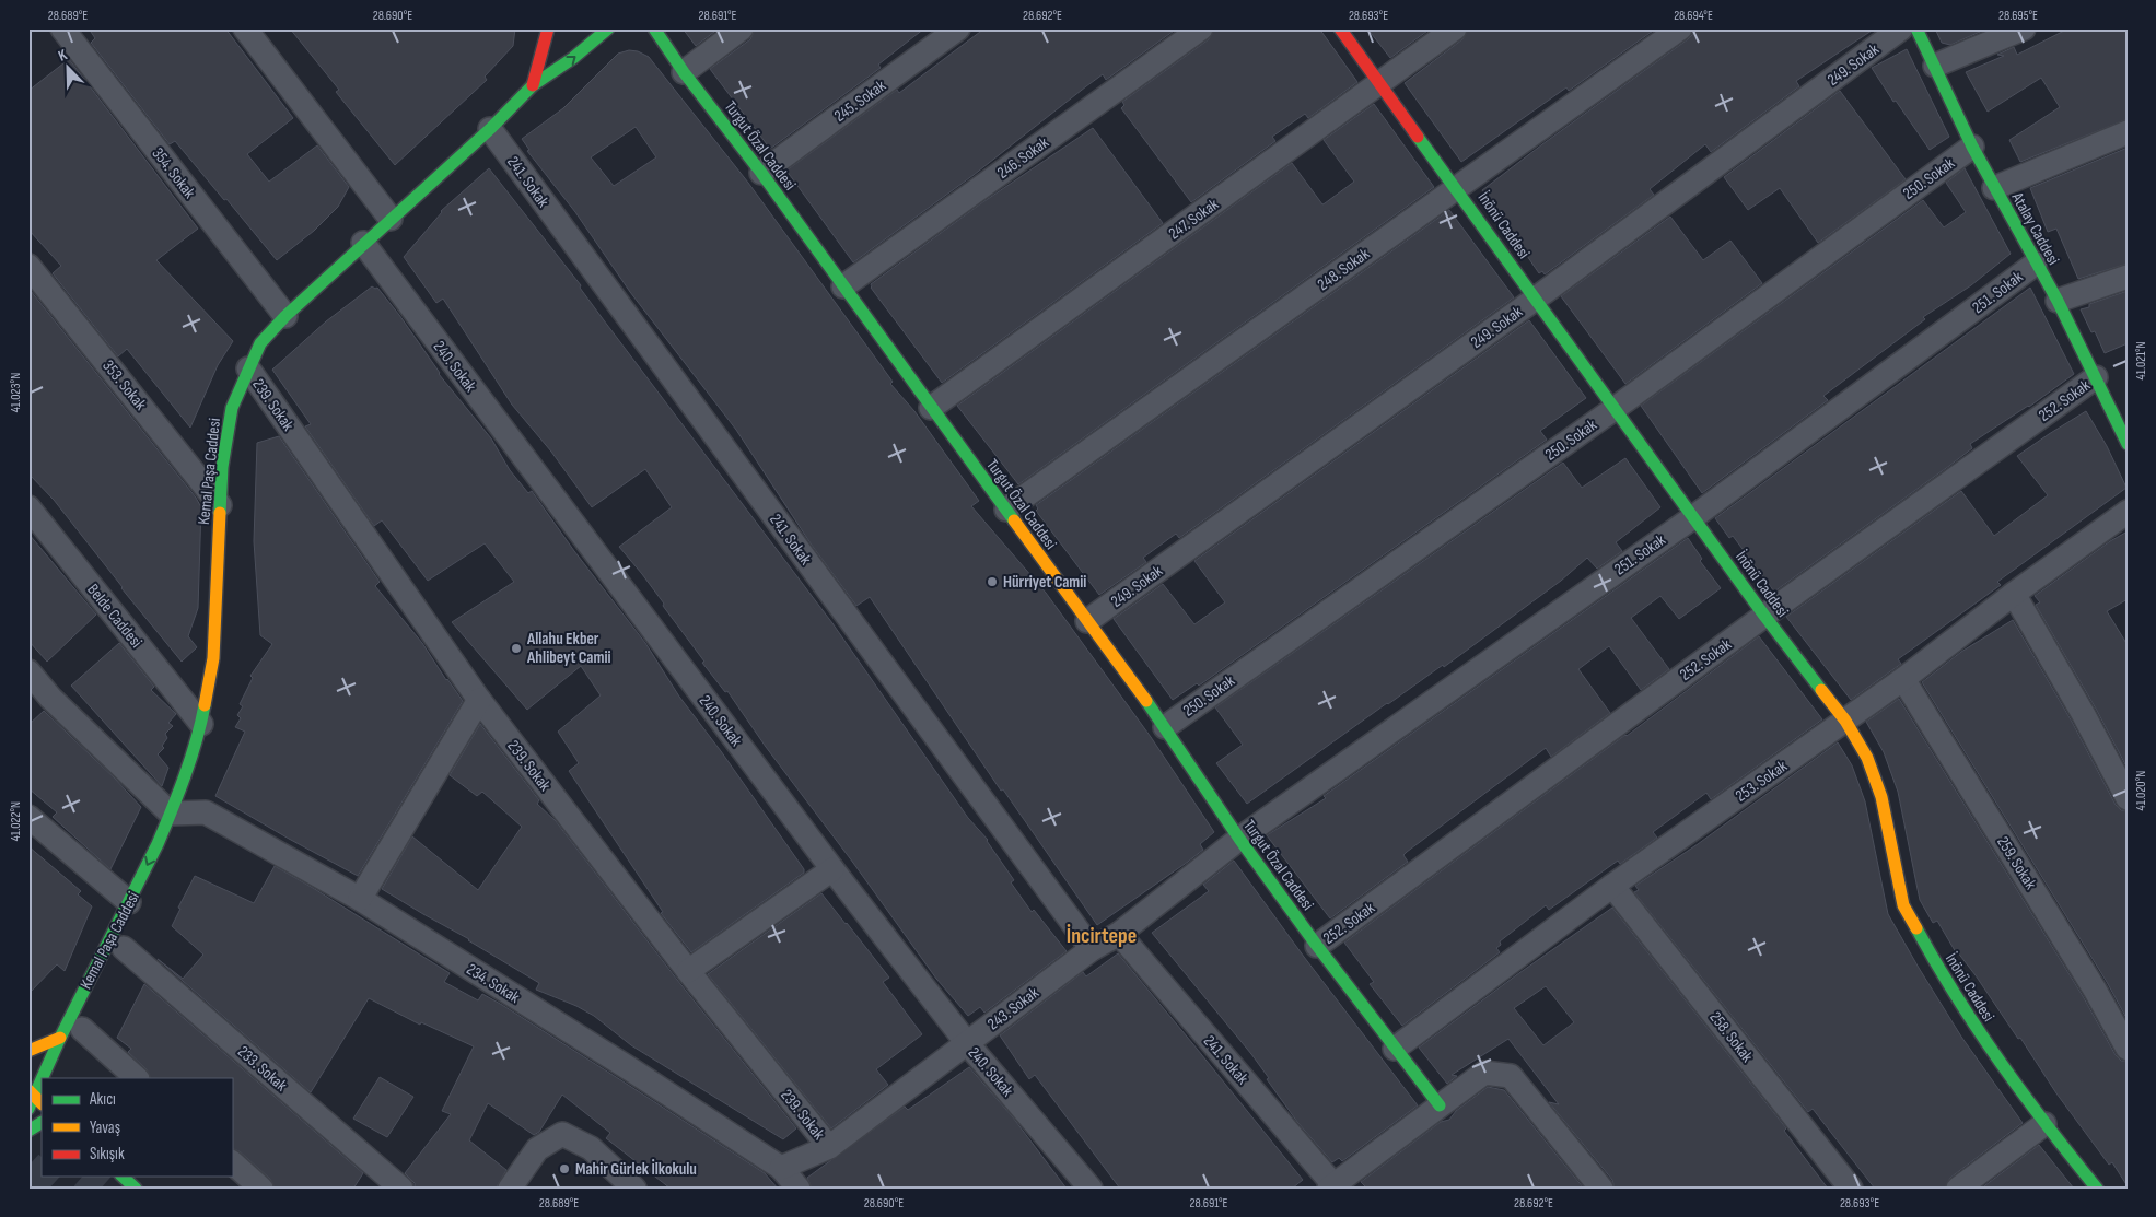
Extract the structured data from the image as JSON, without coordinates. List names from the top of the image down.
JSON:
{
  "streets": {
    "street": [
      "249. Sokak",
      "245. Sokak",
      "Turgut Özal Caddesi",
      "246. Sokak",
      "354. Sokak",
      "250. Sokak",
      "241. Sokak",
      "247. Sokak",
      "İnönü Caddesi",
      "Atalay Caddesi",
      "248. Sokak",
      "251. Sokak",
      "240. Sokak",
      "353. Sokak",
      "252. Sokak",
      "239. Sokak",
      "Kemal Paşa Caddesi",
      "Belde Caddesi",
      "253. Sokak",
      "259. Sokak",
      "234. Sokak",
      "243. Sokak",
      "258. Sokak",
      "233. Sokak"
    ]
  },
  "crossings": [
    ["249. Sokak", "Turgut Özal Caddesi"],
    ["249. Sokak", "İnönü Caddesi"],
    ["245. Sokak", "Turgut Özal Caddesi"],
    ["Turgut Özal Caddesi", "246. Sokak"],
    ["Turgut Özal Caddesi", "250. Sokak"],
    ["Turgut Özal Caddesi", "247. Sokak"],
    ["Turgut Özal Caddesi", "248. Sokak"],
    ["Turgut Özal Caddesi", "251. Sokak"],
    ["Turgut Özal Caddesi", "252. Sokak"],
    ["Turgut Özal Caddesi", "253. Sokak"],
    ["Turgut Özal Caddesi", "243. Sokak"],
    ["354. Sokak", "Kemal Paşa Caddesi"],
    ["250. Sokak", "İnönü Caddesi"],
    ["250. Sokak", "Atalay Caddesi"],
    ["241. Sokak", "Kemal Paşa Caddesi"],
    ["241. Sokak", "243. Sokak"],
    ["247. Sokak", "İnönü Caddesi"],
    ["İnönü Caddesi", "248. Sokak"],
    ["İnönü Caddesi", "251. Sokak"],
    ["İnönü Caddesi", "252. Sokak"],
    ["İnönü Caddesi", "253. Sokak"],
    ["Atalay Caddesi", "251. Sokak"],
    ["Atalay Caddesi", "252. Sokak"],
    ["251. Sokak", "243. Sokak"],
    ["240. Sokak", "Kemal Paşa Caddesi"],
    ["240. Sokak", "243. Sokak"],
    ["353. Sokak", "Kemal Paşa Caddesi"],
    ["239. Sokak", "Kemal Paşa Caddesi"],
    ["239. Sokak", "243. Sokak"],
    ["Kemal Paşa Caddesi", "Belde Caddesi"],
    ["Kemal Paşa Caddesi", "234. Sokak"],
    ["253. Sokak", "259. Sokak"],
    ["253. Sokak", "258. Sokak"],
    ["234. Sokak", "243. Sokak"]
  ],
  "districts": ["İncirtepe"],
  "places": ["Hürriyet Camii", "Allahu Ekber Ahlibeyt Camii", "Mahir Gürlek İlkokulu"],
  "legend": ["Akıcı", "Yavaş", "Sıkışık"],
  "north": "top left",
  "coordinates": [
    "28.689°E",
    "28.690°E",
    "28.691°E",
    "28.692°E",
    "28.693°E",
    "28.694°E",
    "28.695°E",
    "41.021°N",
    "41.023°N",
    "41.020°N",
    "41.022°N"
  ]
}
